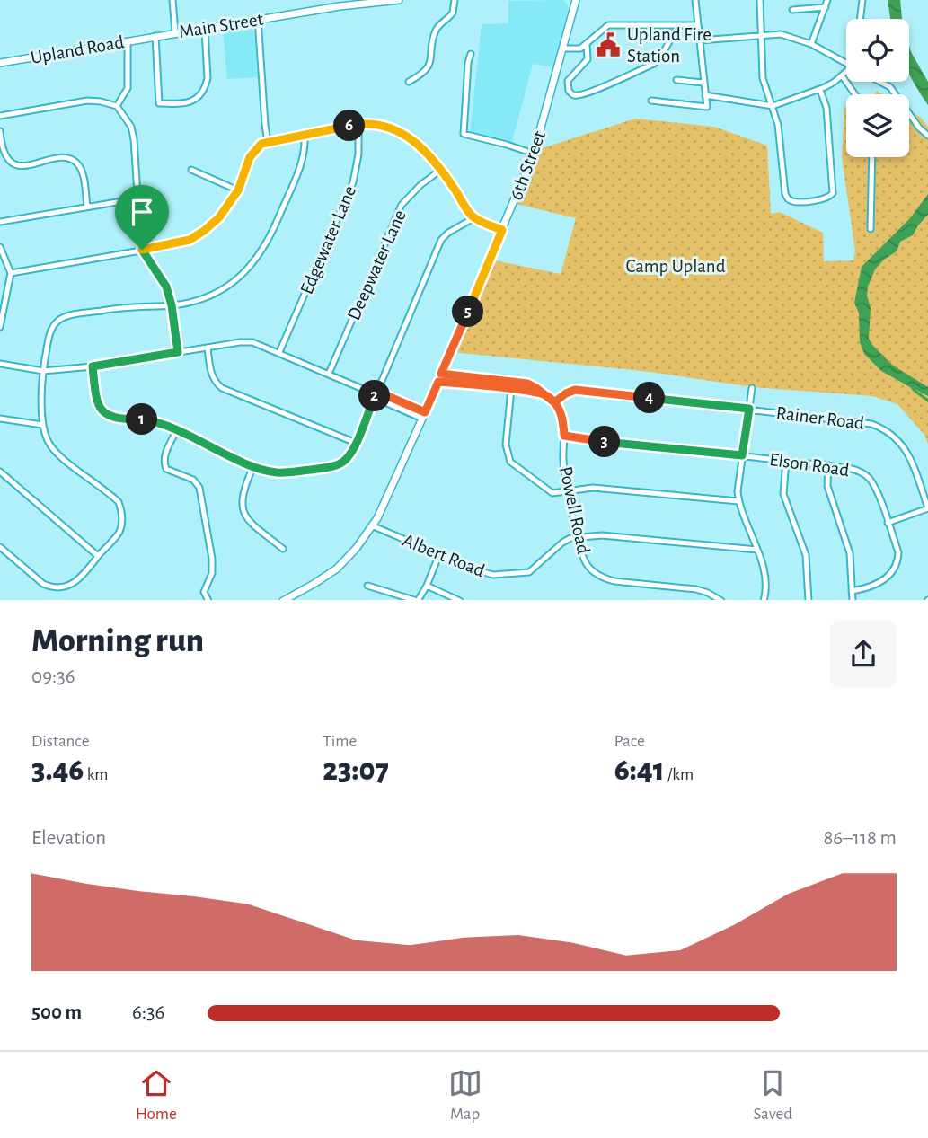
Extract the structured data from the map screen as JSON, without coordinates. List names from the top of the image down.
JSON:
{
  "streets": {
    "street": [
      "Main Street",
      "Upland Road",
      "6th Street",
      "Edgewater Lane",
      "Deepwater Lane",
      "Rainer Road",
      "Elson Road",
      "Powell Road",
      "Albert Road"
    ]
  },
  "crossings": [
    ["Main Street", "Upland Road"],
    ["6th Street", "Powell Road"],
    ["6th Street", "Albert Road"],
    ["Rainer Road", "Powell Road"],
    ["Elson Road", "Powell Road"],
    ["Powell Road", "Albert Road"]
  ],
  "parks": ["Camp Upland"],
  "places": {
    "public building": ["Upland Fire Station"]
  },
  "page": {
    "pins": [
      "6",
      "5",
      "2",
      "4",
      "1",
      "3"
    ],
    "heading": ["Morning run", "09:36"],
    "stats": [
      ["Distance", "3.46 km"],
      ["Time", "23:07"],
      ["Pace", "6:41 /km"]
    ],
    "chart": ["Elevation", "86–118 m"],
    "list": [
      {
        "name": "500 m",
        "note": "6:36"
      }
    ],
    "tabs": ["Home", "Map", "Saved"]
  }
}
